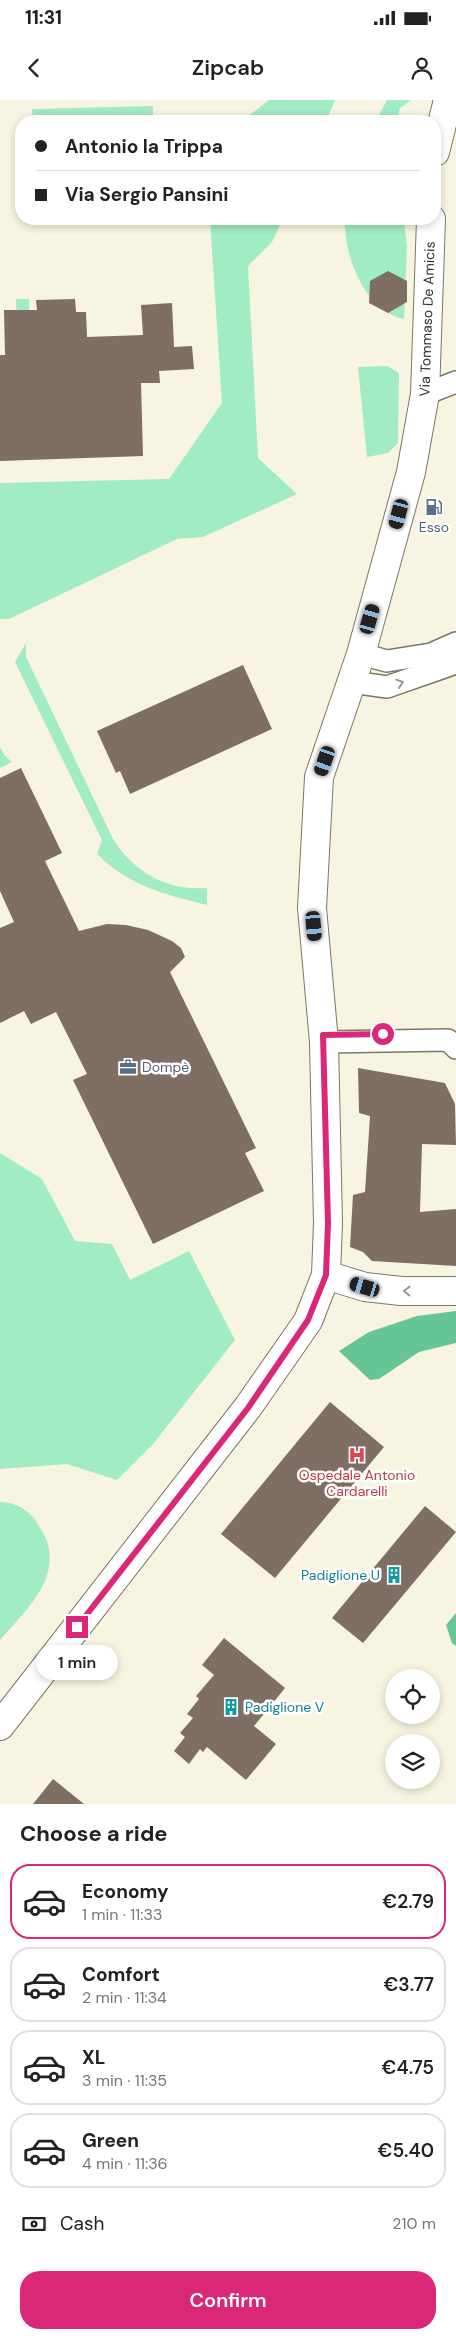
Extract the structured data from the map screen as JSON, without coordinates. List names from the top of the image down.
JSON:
{
  "streets": {
    "main road": ["Via Tommaso De Amicis"]
  },
  "places": {
    "fuel station": ["Esso"],
    "office": ["Dompè"],
    "hospital": ["Ospedale Antonio Cardarelli"],
    "building": ["Padiglione U", "Padiglione V"]
  },
  "page": {
    "status": "11:31",
    "header": "Zipcab",
    "banner": ["Antonio la Trippa", "Via Sergio Pansini"],
    "bubble": "1 min",
    "heading": "Choose a ride",
    "list": [
      {
        "name": "Economy",
        "note": "1 min · 11:33",
        "value": "€2.79"
      },
      {
        "name": "Comfort",
        "note": "2 min · 11:34",
        "value": "€3.77"
      },
      {
        "name": "XL",
        "note": "3 min · 11:35",
        "value": "€4.75"
      },
      {
        "name": "Green",
        "note": "4 min · 11:36",
        "value": "€5.40"
      }
    ],
    "pay": ["Cash", "210 m"],
    "buttons": "Confirm"
  }
}
